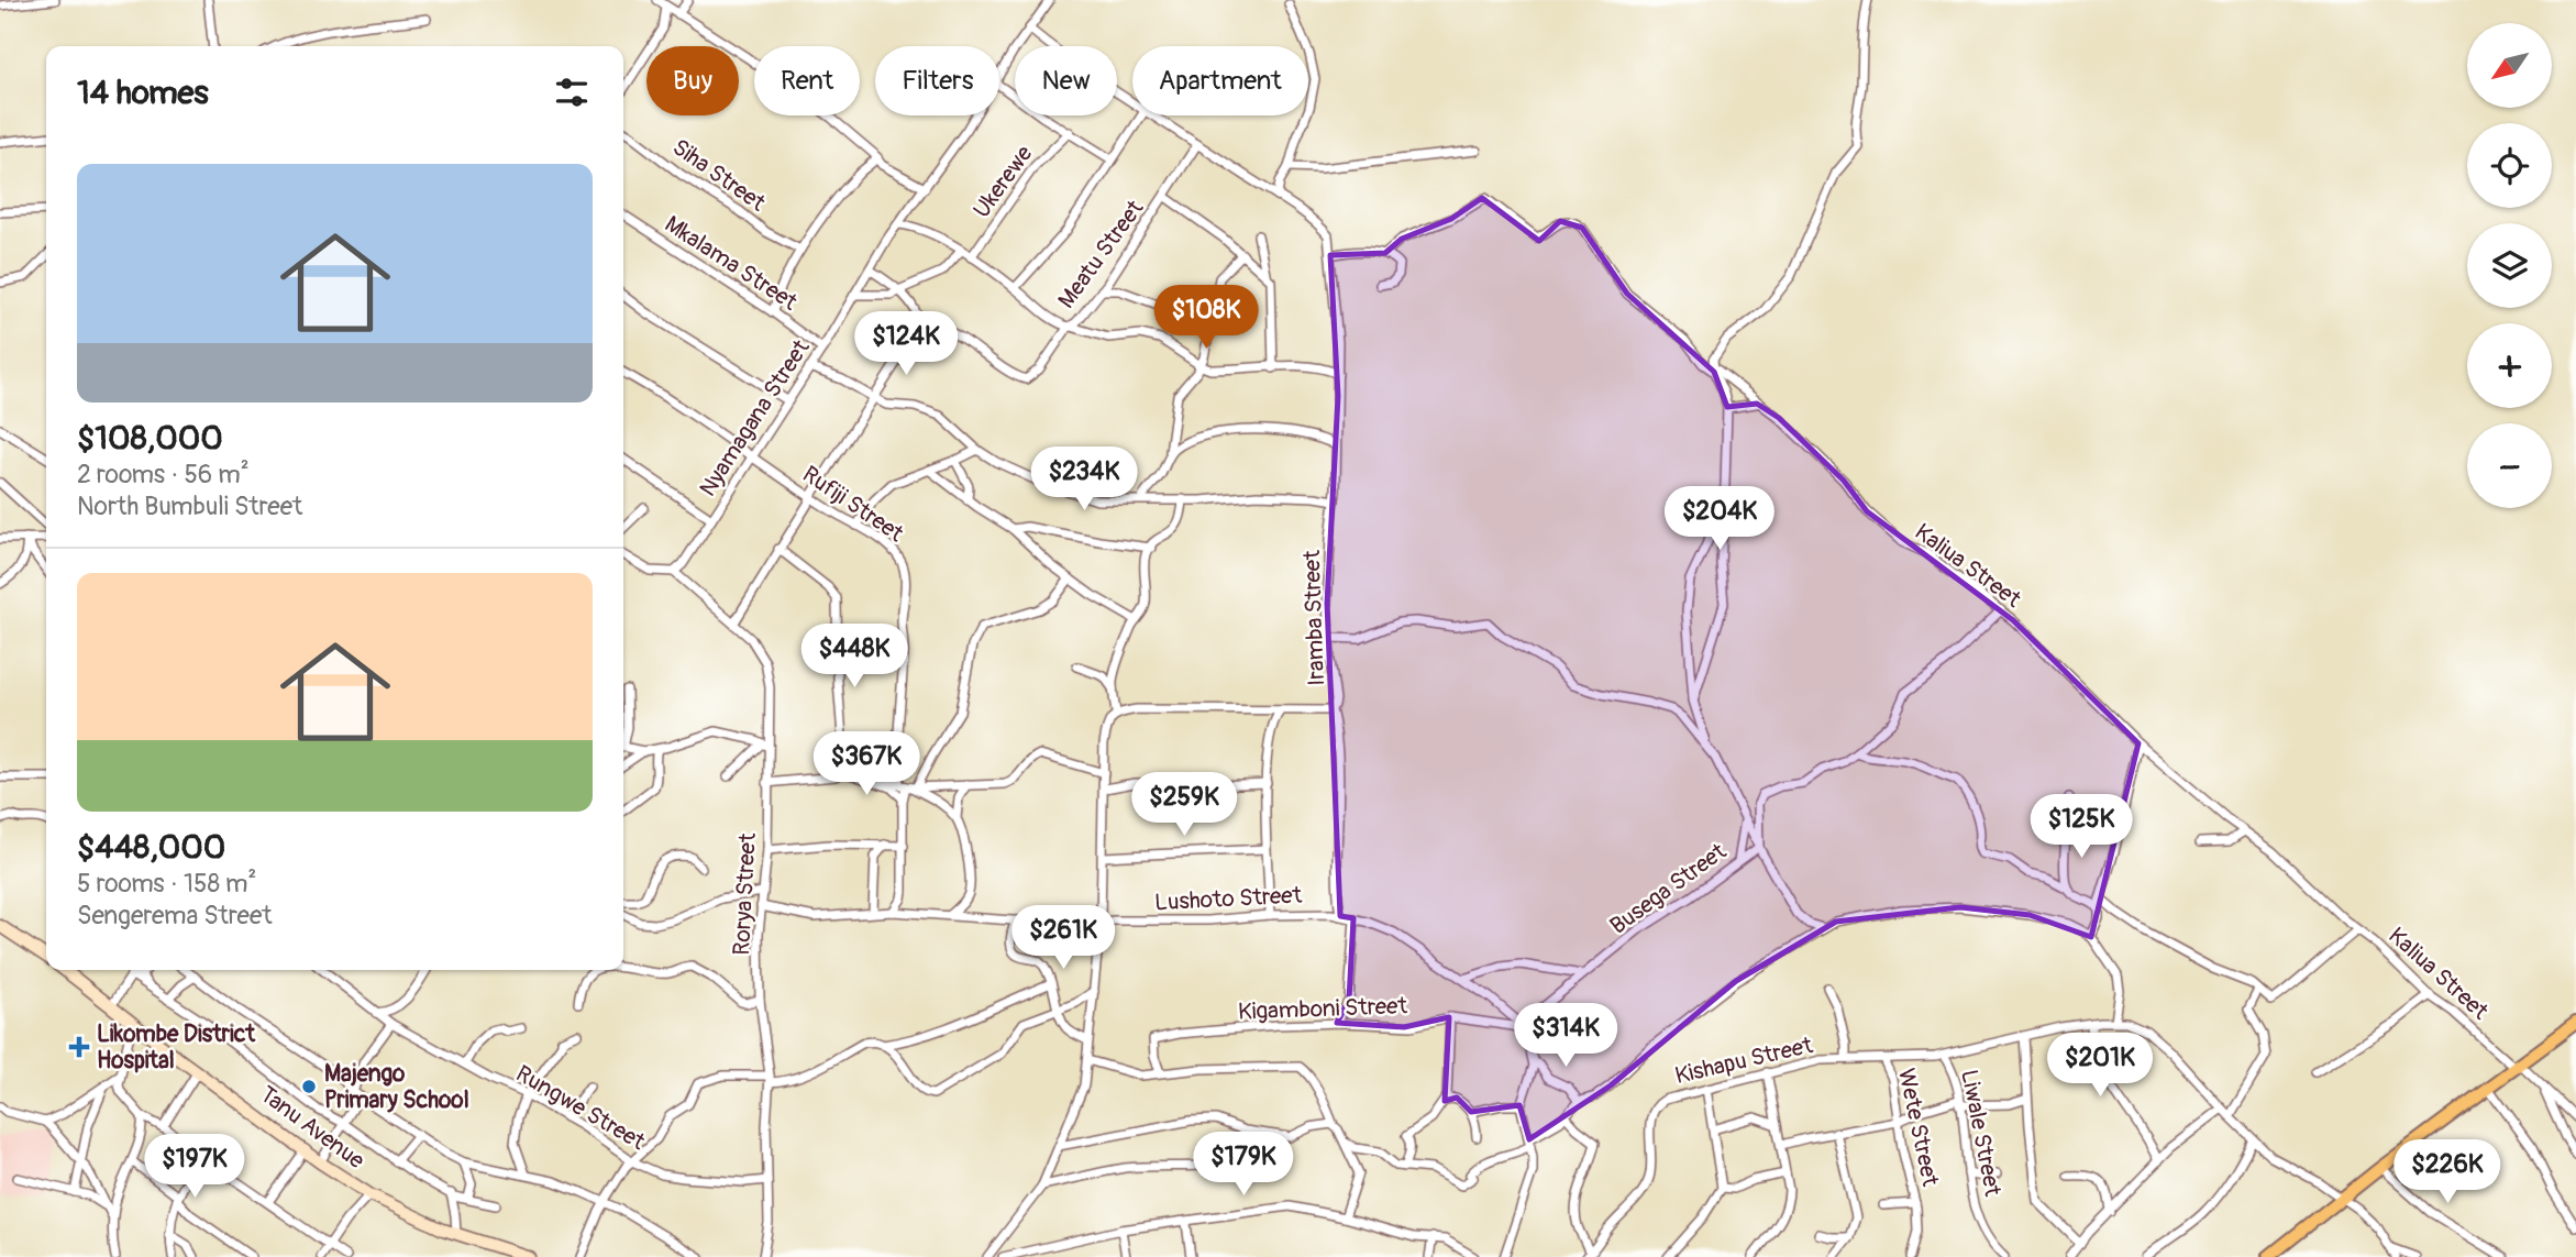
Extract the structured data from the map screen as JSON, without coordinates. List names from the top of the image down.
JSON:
{
  "streets": {
    "street": [
      "Siha Street",
      "Ukerewe",
      "Meatu Street",
      "Mkalama Street",
      "Nyamagana Street",
      "Rufiji Street",
      "Kaliua Street",
      "Iramba Street",
      "Busega Street",
      "Rorya Street",
      "Lushoto Street",
      "Kigamboni Street",
      "Kishapu Street",
      "Rungwe Street",
      "Tanu Avenue",
      "Wete Street",
      "Liwale Street"
    ]
  },
  "crossings": [
    ["Ukerewe", "Meatu Street"],
    ["Meatu Street", "Nyamagana Street"],
    ["Meatu Street", "Iramba Street"],
    ["Mkalama Street", "Nyamagana Street"],
    ["Nyamagana Street", "Rufiji Street"],
    ["Nyamagana Street", "Iramba Street"],
    ["Nyamagana Street", "Rorya Street"],
    ["Rufiji Street", "Lushoto Street"],
    ["Iramba Street", "Busega Street"],
    ["Busega Street", "Lushoto Street"],
    ["Busega Street", "Kigamboni Street"],
    ["Rorya Street", "Lushoto Street"],
    ["Rorya Street", "Rungwe Street"],
    ["Lushoto Street", "Kigamboni Street"],
    ["Kishapu Street", "Wete Street"],
    ["Kishapu Street", "Liwale Street"]
  ],
  "places": {
    "health": ["Likombe District Hospital"],
    "other": ["Majengo Primary School"]
  },
  "north": "bottom left",
  "page": {
    "map_buttons": ["+", "−"],
    "chip": [
      "Buy",
      "Rent",
      "Filters",
      "New",
      "Apartment"
    ],
    "heading": "14 homes",
    "list": [
      {
        "name": "$108,000",
        "note": "2 rooms · 56 m² · North Bumbuli Street"
      },
      {
        "name": "$448,000",
        "note": "5 rooms · 158 m² · Sengerema Street"
      }
    ],
    "price": [
      "$108K",
      "$124K",
      "$234K",
      "$204K",
      "$448K",
      "$367K",
      "$259K",
      "$125K",
      "$261K",
      "$314K",
      "$201K",
      "$179K",
      "$197K",
      "$226K"
    ]
  }
}
